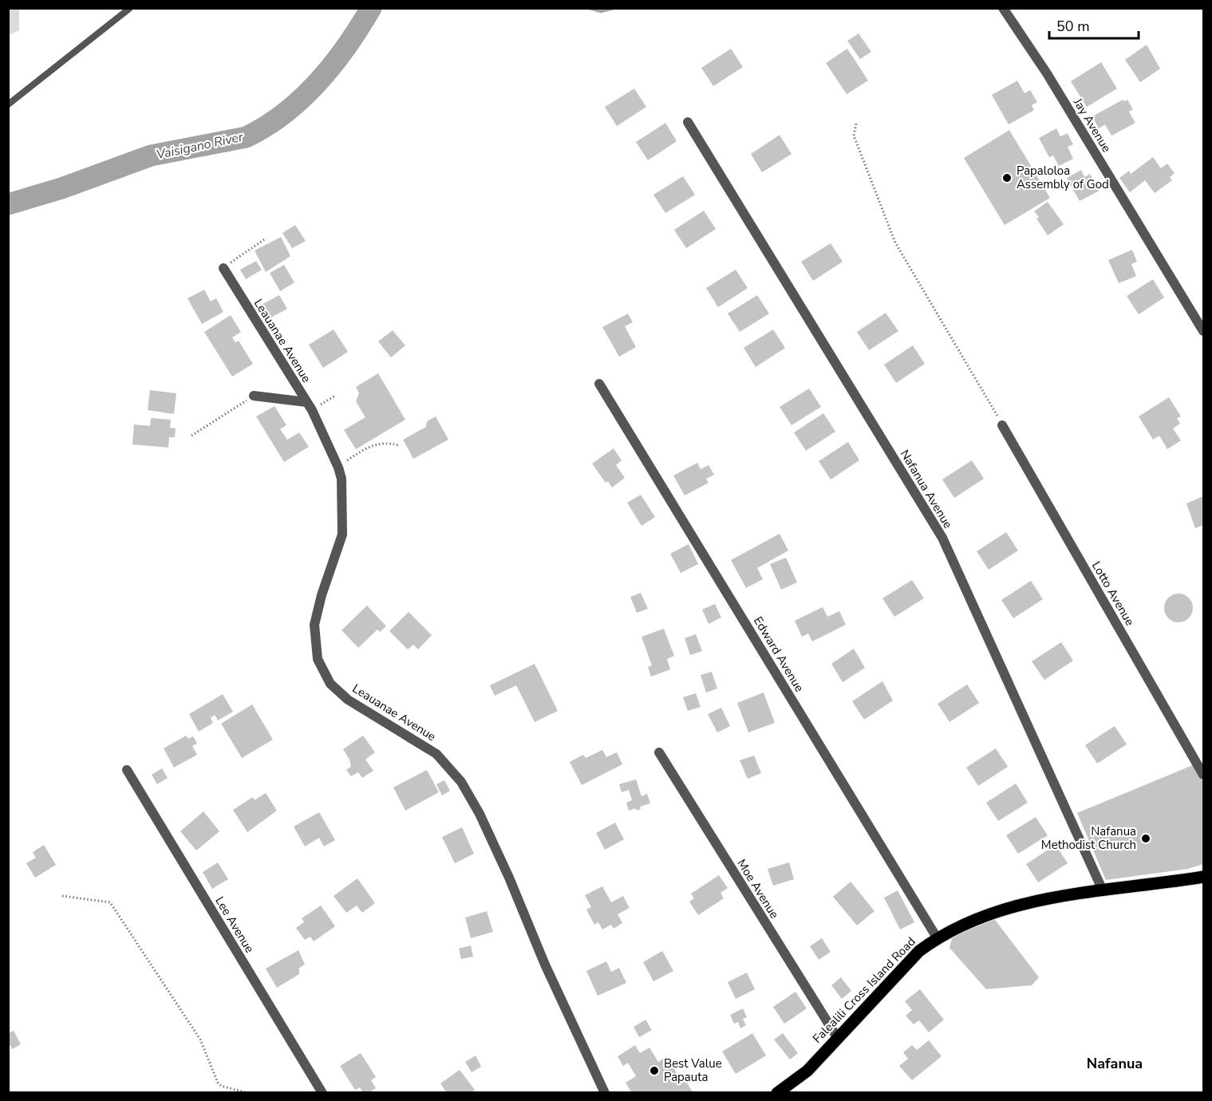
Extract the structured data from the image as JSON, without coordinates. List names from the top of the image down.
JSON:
{
  "streets": {
    "main road": ["Falealili Cross Island Road"],
    "street": [
      "Jay Avenue",
      "Leauanae Avenue",
      "Nafanua Avenue",
      "Lotto Avenue",
      "Edward Avenue",
      "Moe Avenue",
      "Lee Avenue"
    ]
  },
  "crossings": [
    ["Nafanua Avenue", "Falealili Cross Island Road"],
    ["Edward Avenue", "Falealili Cross Island Road"],
    ["Moe Avenue", "Falealili Cross Island Road"]
  ],
  "districts": ["Nafanua"],
  "water": ["Vaisigano River"],
  "places": ["Papaloloa Assembly of God", "Nafanua Methodist Church", "Best Value Papauta"],
  "scale_bar": "50 m"
}
